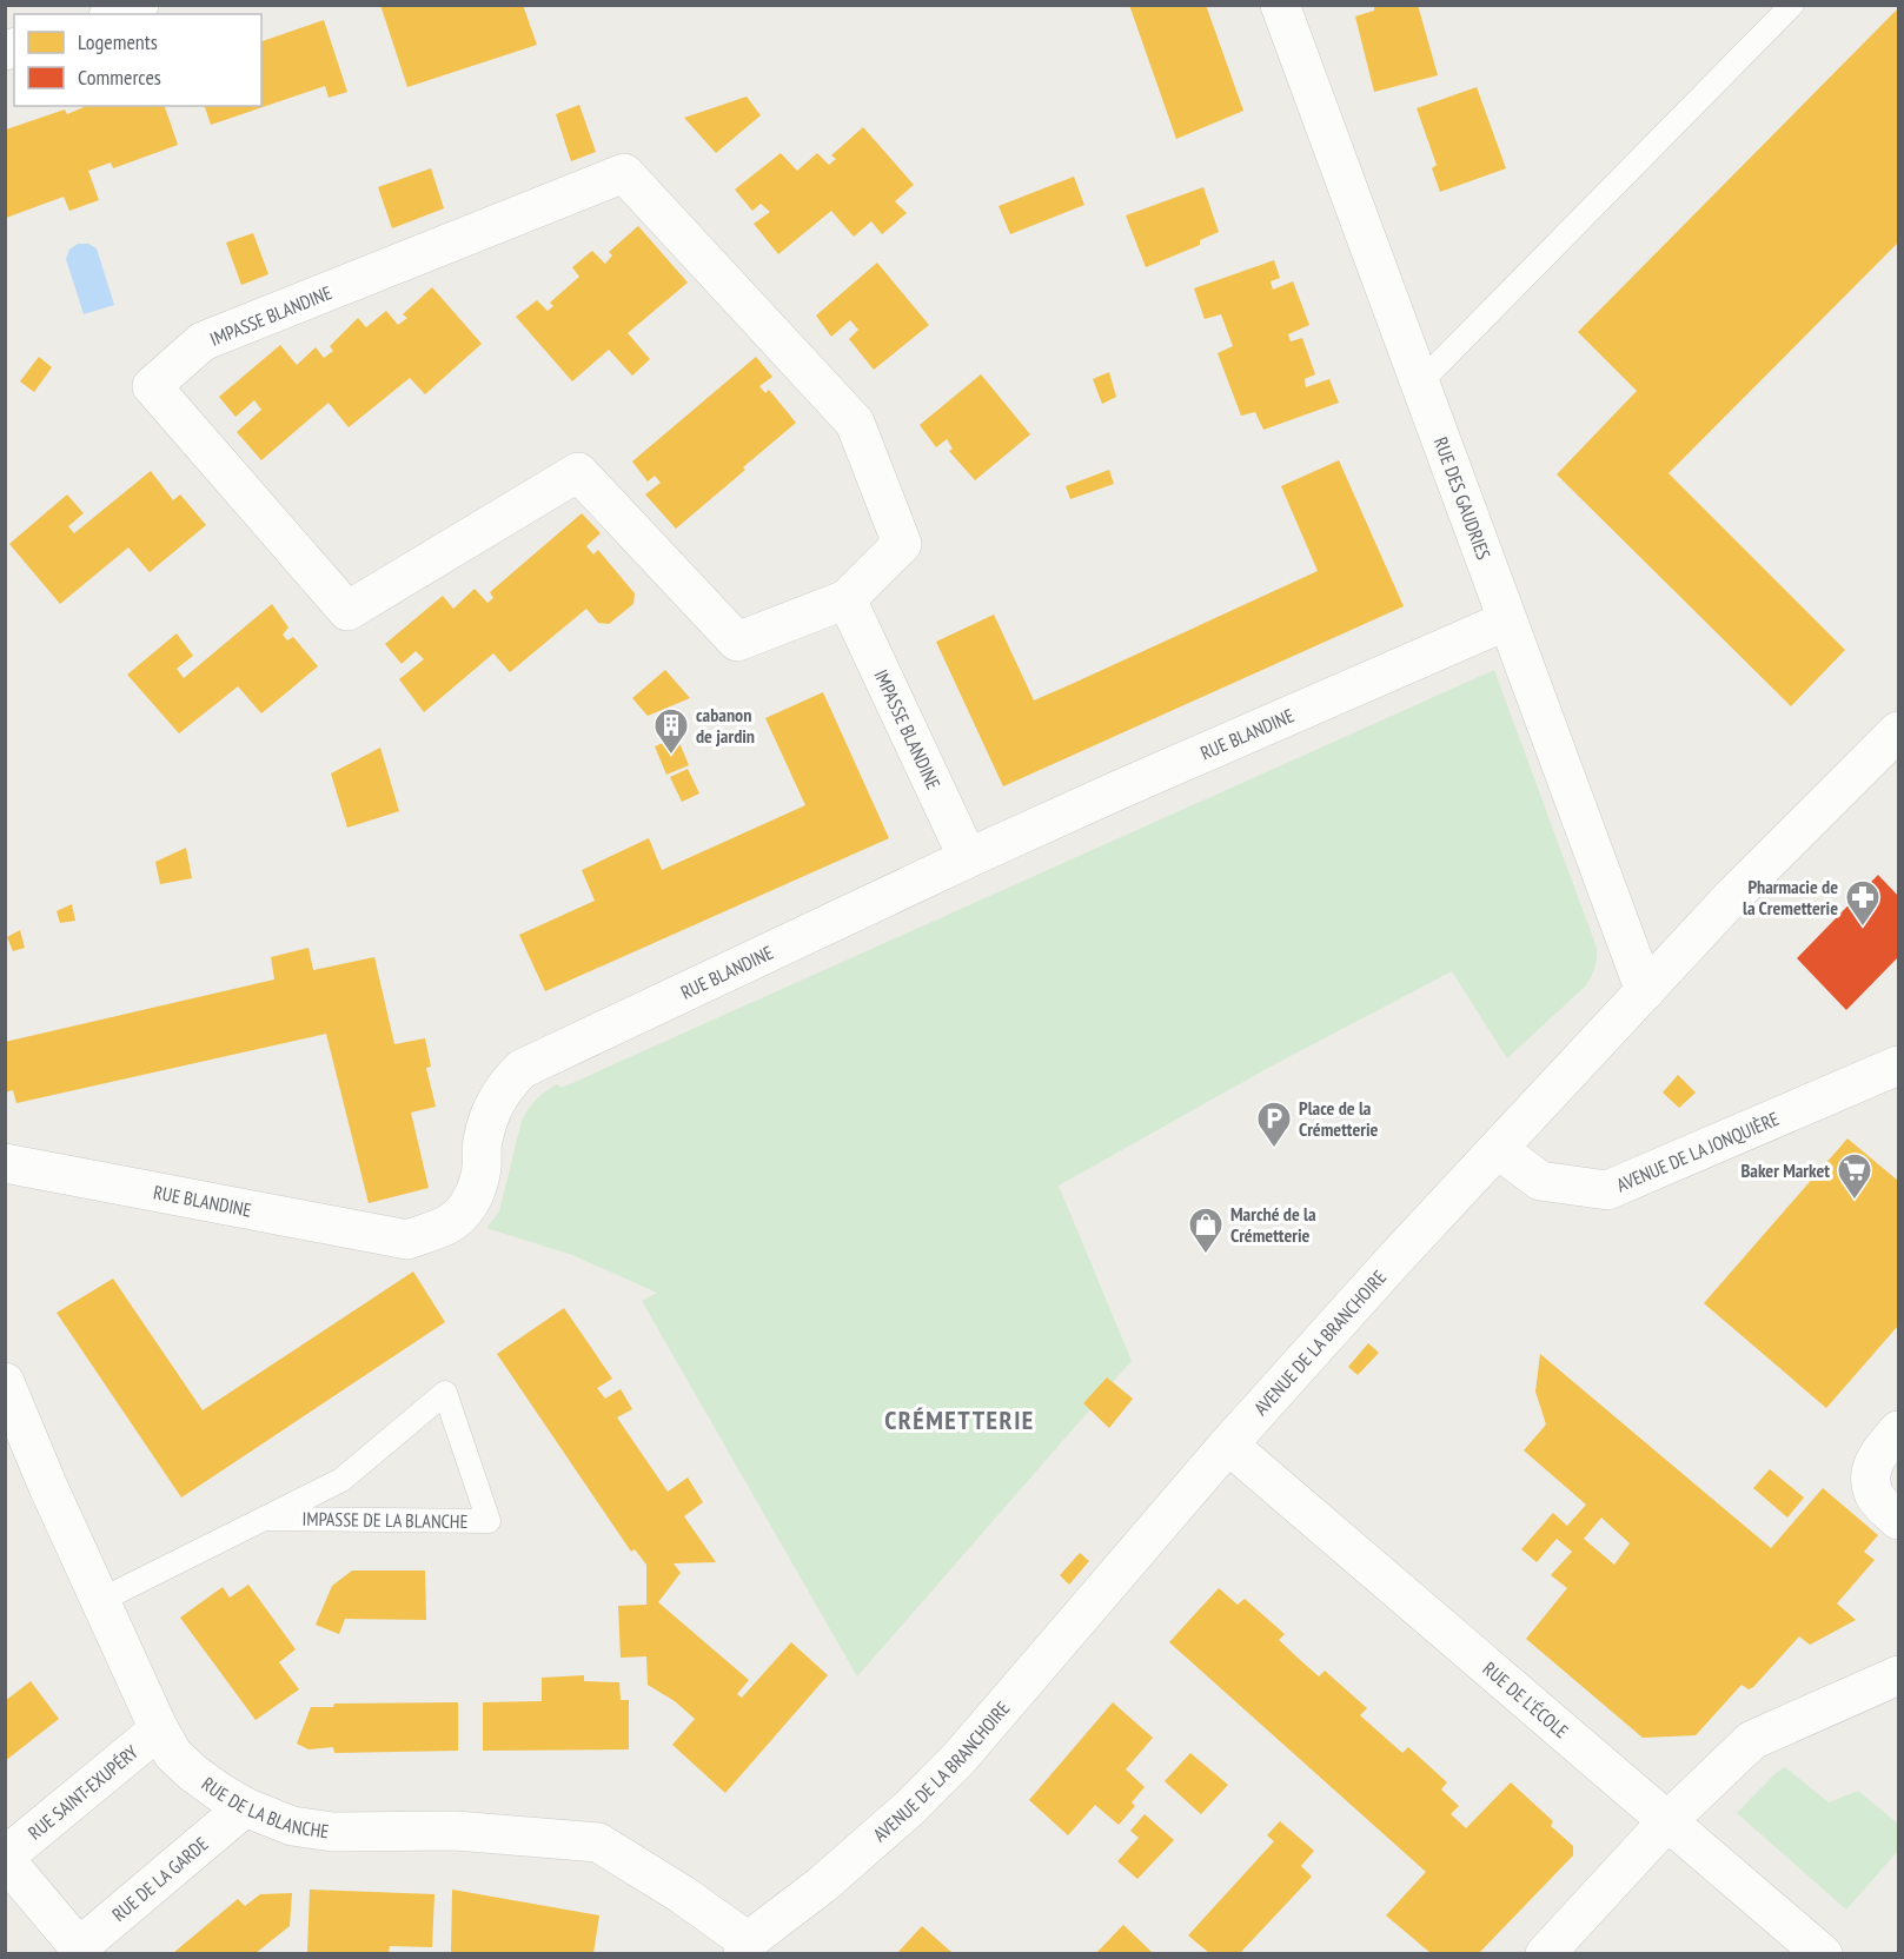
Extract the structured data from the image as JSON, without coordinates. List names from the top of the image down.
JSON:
{
  "streets": {
    "street": [
      "IMPASSE BLANDINE",
      "RUE DES GAUDRIES",
      "RUE BLANDINE",
      "AVENUE DE LA JONQUIÈRE",
      "AVENUE DE LA BRANCHOIRE",
      "RUE DE L'ÉCOLE",
      "RUE SAINT-EXUPÉRY",
      "RUE DE LA BLANCHE",
      "RUE DE LA GARDE"
    ],
    "lane": ["IMPASSE DE LA BLANCHE"]
  },
  "crossings": [
    ["IMPASSE BLANDINE", "RUE BLANDINE"],
    ["RUE DES GAUDRIES", "RUE BLANDINE"],
    ["RUE DES GAUDRIES", "AVENUE DE LA BRANCHOIRE"],
    ["AVENUE DE LA JONQUIÈRE", "AVENUE DE LA BRANCHOIRE"],
    ["AVENUE DE LA BRANCHOIRE", "RUE DE L'ÉCOLE"],
    ["AVENUE DE LA BRANCHOIRE", "RUE DE LA BLANCHE"],
    ["IMPASSE DE LA BLANCHE", "RUE DE LA BLANCHE"],
    ["RUE SAINT-EXUPÉRY", "RUE DE LA BLANCHE"],
    ["RUE DE LA BLANCHE", "RUE DE LA GARDE"]
  ],
  "districts": ["CRÉMETTERIE"],
  "places": {
    "building": ["cabanon de jardin"],
    "pharmacy": ["Pharmacie de la Cremetterie"],
    "parking": ["Place de la Crémetterie"],
    "supermarket": ["Baker Market"],
    "shop": ["Marché de la Crémetterie"]
  },
  "legend": ["Logements", "Commerces"]
}
